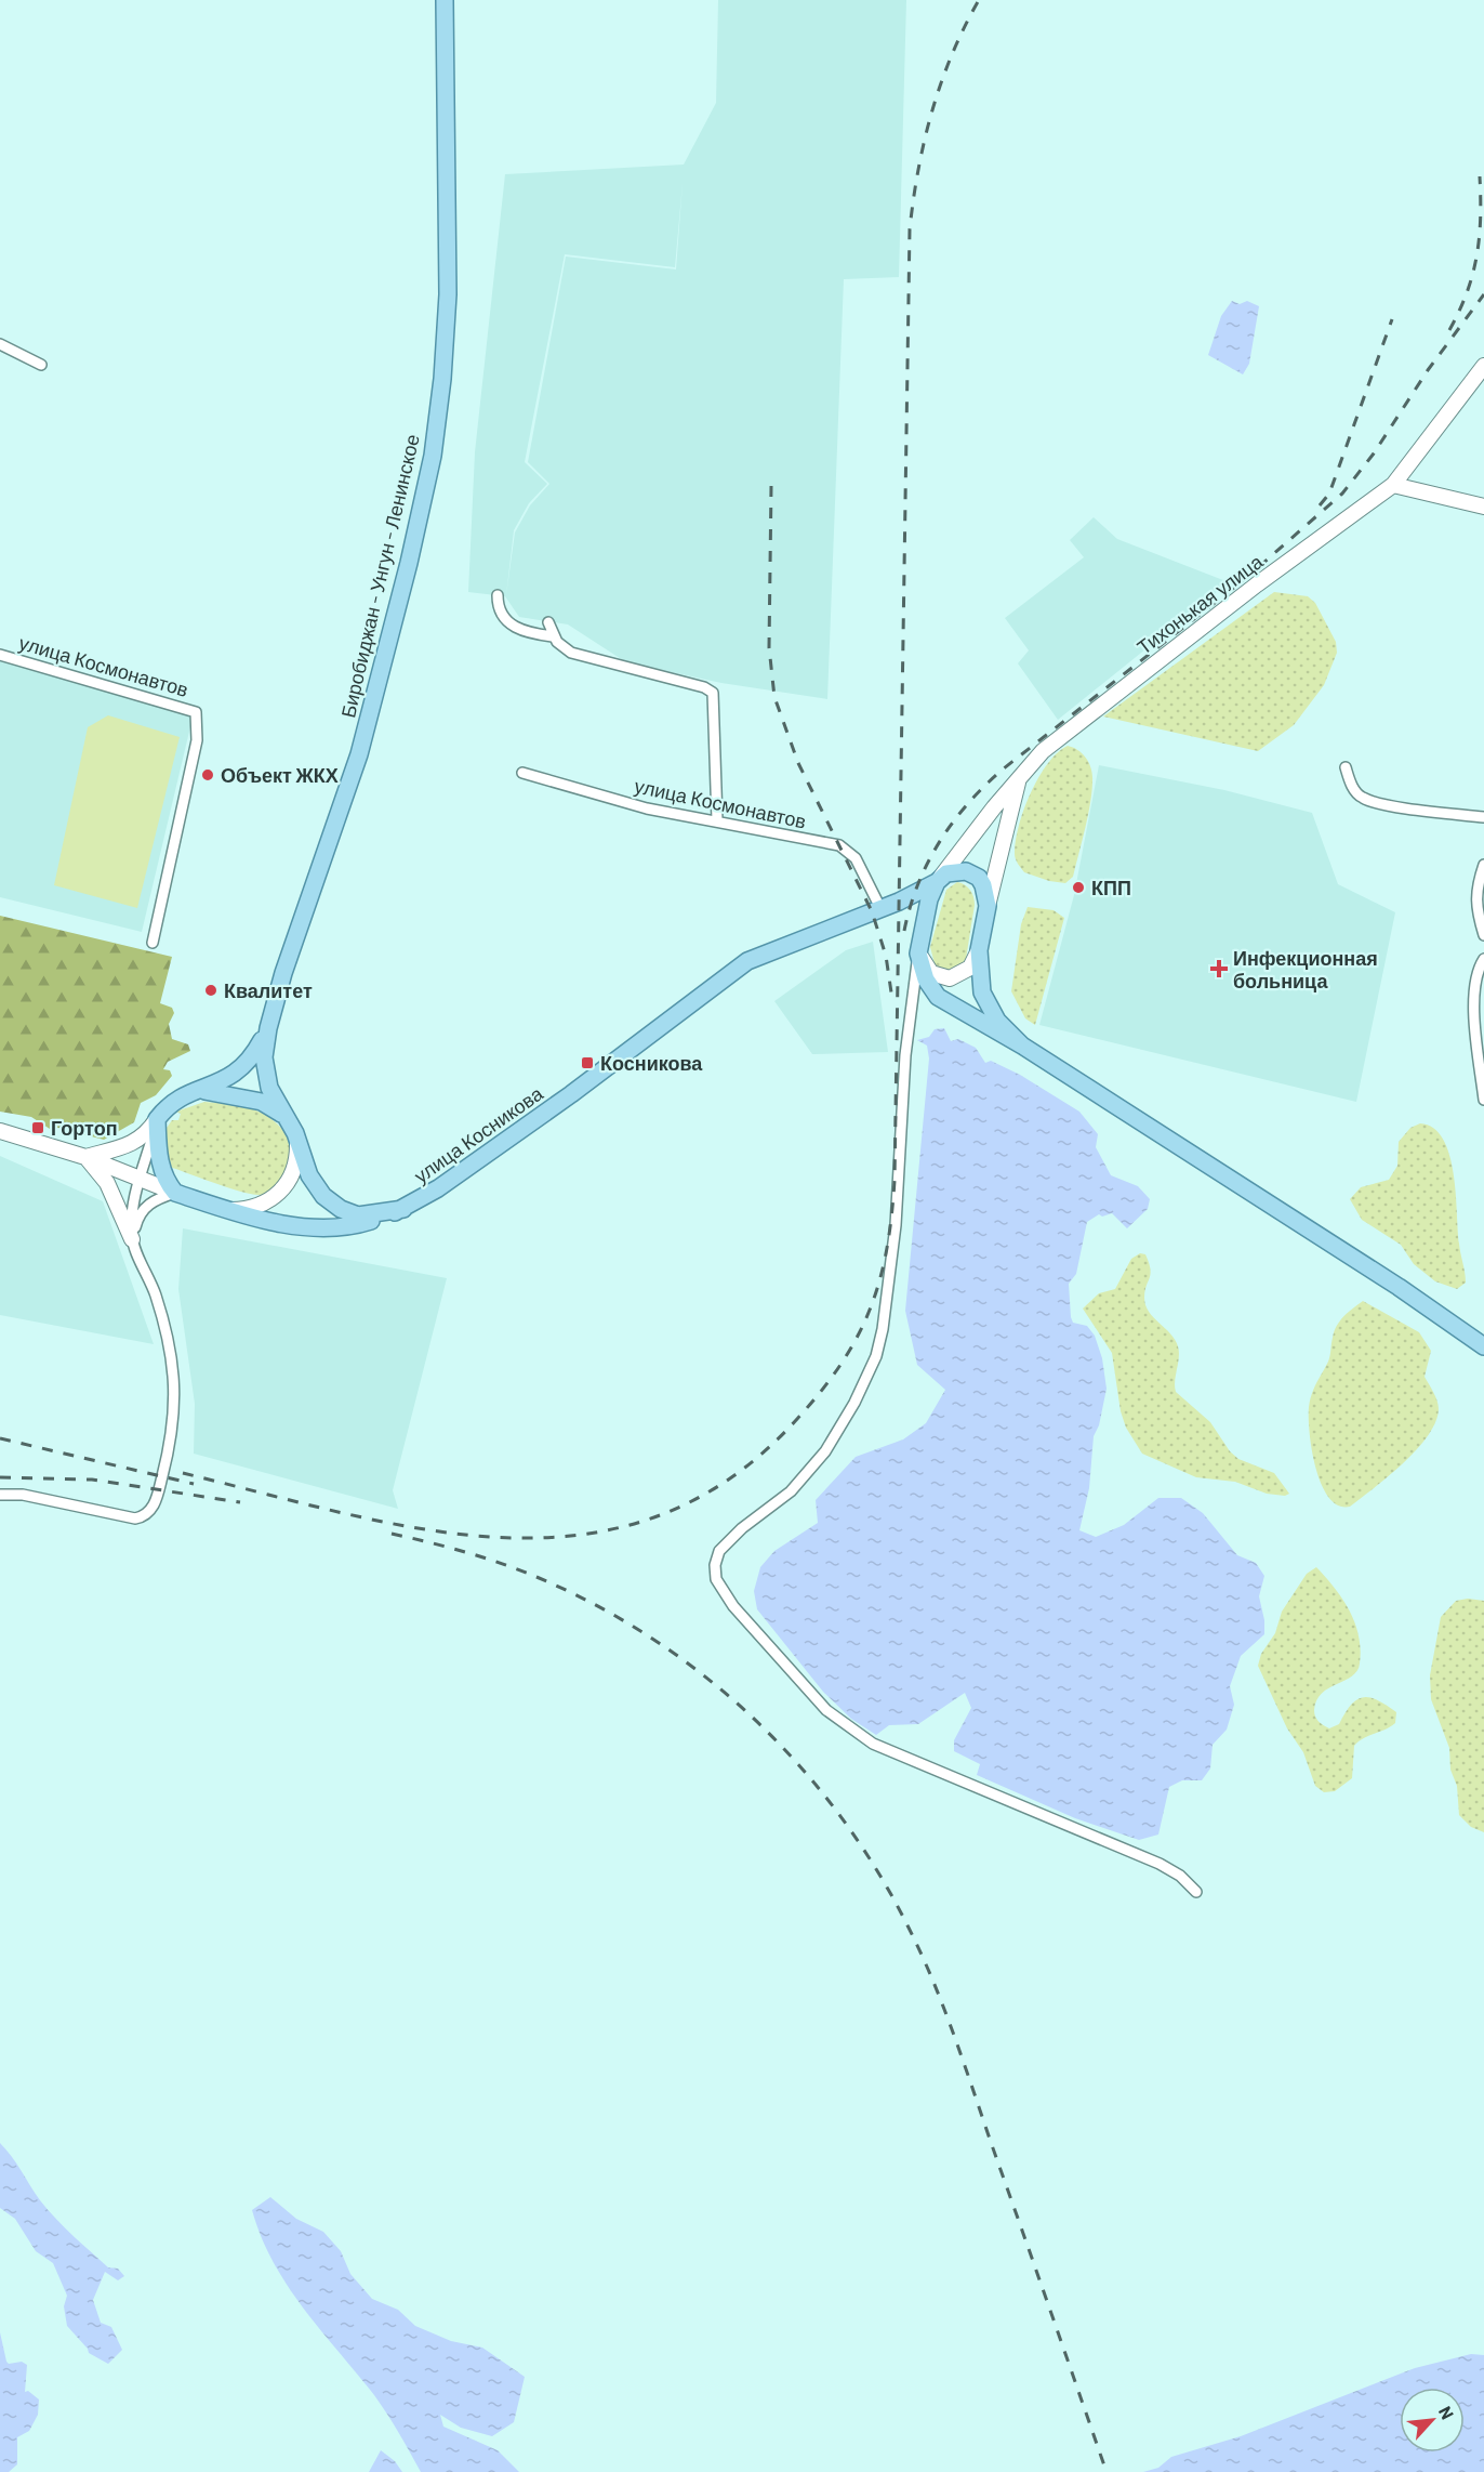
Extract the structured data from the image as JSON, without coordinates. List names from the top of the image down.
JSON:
{
  "streets": {
    "main road": ["Биробиджан - Унгун - Ленинское", "улица Косникова"],
    "street": ["Тихонькая улица", "улица Космонавтов"]
  },
  "crossings": [
    ["Тихонькая улица", "улица Косникова"],
    ["улица Космонавтов", "улица Косникова"]
  ],
  "places": {
    "other": ["Объект ЖКХ", "КПП", "Квалитет"],
    "health": ["Инфекционная больница"],
    "transit": ["Косникова", "Гортоп"]
  },
  "north": "top right"
}
